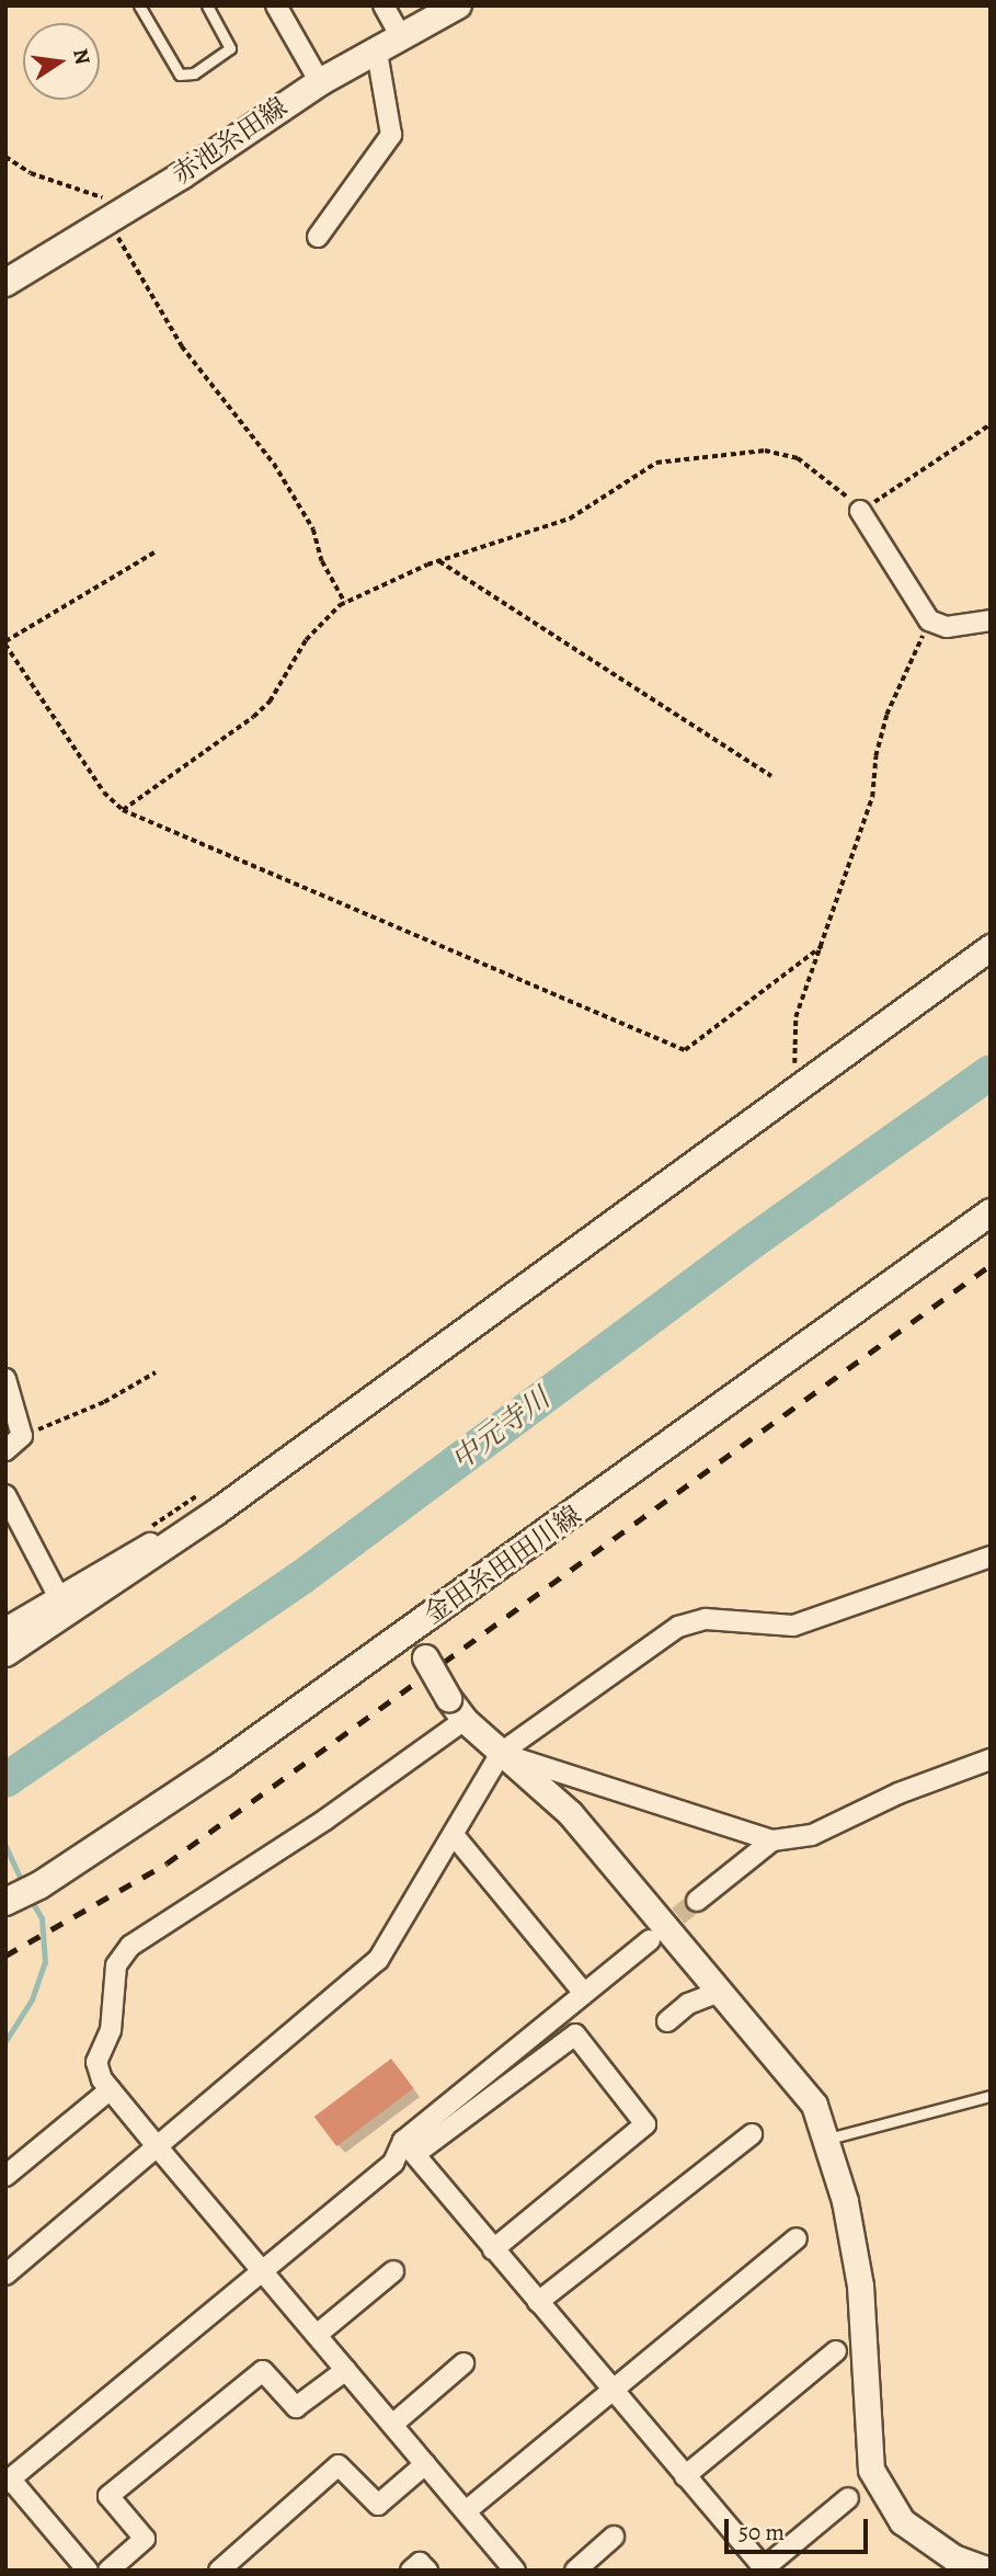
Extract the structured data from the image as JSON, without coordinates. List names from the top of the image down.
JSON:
{
  "streets": {
    "main road": ["赤池糸田線", "金田糸田田川線"]
  },
  "water": ["中元寺川"],
  "scale_bar": "50 m",
  "north": "right"
}
